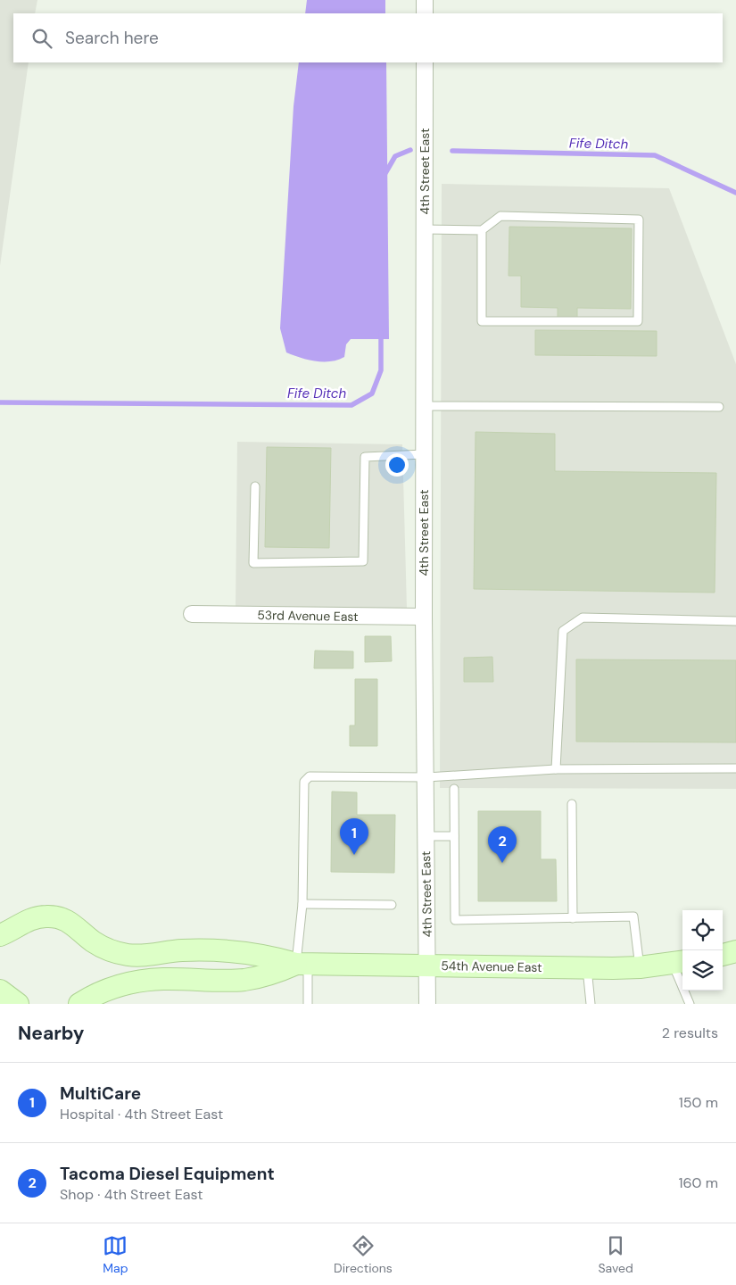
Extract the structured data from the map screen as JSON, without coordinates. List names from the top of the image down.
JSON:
{
  "streets": {
    "main road": ["54th Avenue East"],
    "street": ["4th Street East", "53rd Avenue East"]
  },
  "crossings": [
    ["4th Street East", "53rd Avenue East"],
    ["4th Street East", "54th Avenue East"]
  ],
  "water": ["Fife Ditch"],
  "page": {
    "search": "Search here",
    "pins": ["1", "2"],
    "heading": ["Nearby", "2 results"],
    "list": [
      {
        "mark": "1",
        "name": "MultiCare",
        "note": "Hospital · 4th Street East",
        "value": "150 m"
      },
      {
        "mark": "2",
        "name": "Tacoma Diesel Equipment",
        "note": "Shop · 4th Street East",
        "value": "160 m"
      }
    ],
    "nav": ["Map", "Directions", "Saved"]
  }
}
